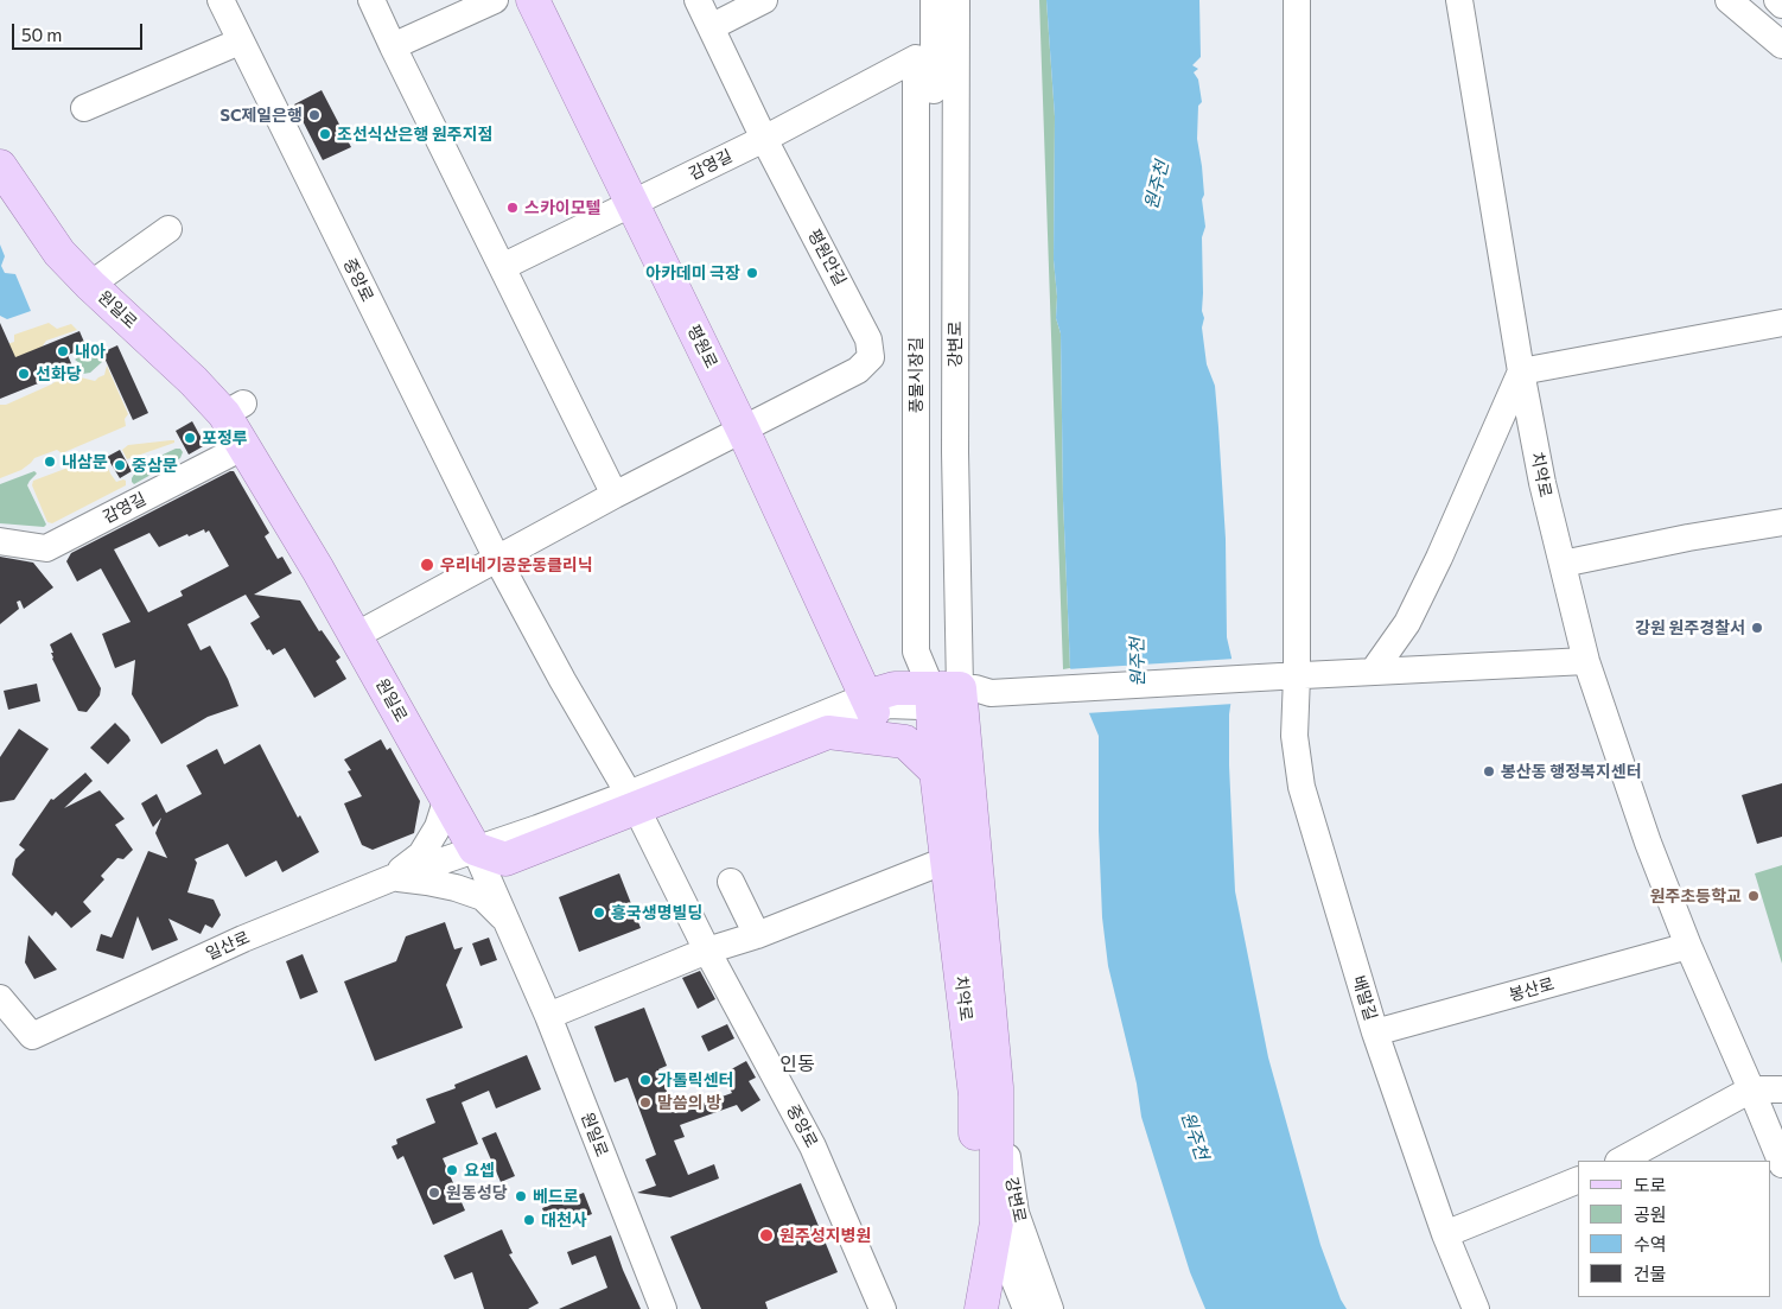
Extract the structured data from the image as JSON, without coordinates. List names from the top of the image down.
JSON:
{
  "streets": {
    "main road": [
      "원일로",
      "강변로",
      "평원로",
      "치악로"
    ],
    "street": [
      "감영길",
      "평원안길",
      "중앙로",
      "풍물시장길",
      "일산로",
      "봉산로",
      "배말길"
    ]
  },
  "crossings": [
    ["감영길", "평원안길"],
    ["감영길", "원일로"],
    ["감영길", "평원로"],
    ["감영길", "풍물시장길"],
    ["평원안길", "평원로"],
    ["원일로", "일산로"],
    ["강변로", "풍물시장길"],
    ["강변로", "치악로"],
    ["풍물시장길", "치악로"],
    ["봉산로", "배말길"]
  ],
  "districts": ["인동"],
  "water": ["원주천"],
  "places": [
    "SC제일은행",
    "조선식산은행 원주지점",
    "스카이모텔",
    "아카데미 극장",
    "내아",
    "선화당",
    "포정루",
    "내삼문",
    "중삼문",
    "우리네기공운동클리닉",
    "강원 원주경찰서",
    "봉산동 행정복지센터",
    "원주초등학교",
    "흥국생명빌딩",
    "가톨릭센터",
    "말씀의 방",
    "요셉",
    "원동성당",
    "베드로",
    "대천사",
    "원주성지병원"
  ],
  "legend": [
    "도로",
    "공원",
    "수역",
    "건물"
  ],
  "scale_bar": "50 m"
}
